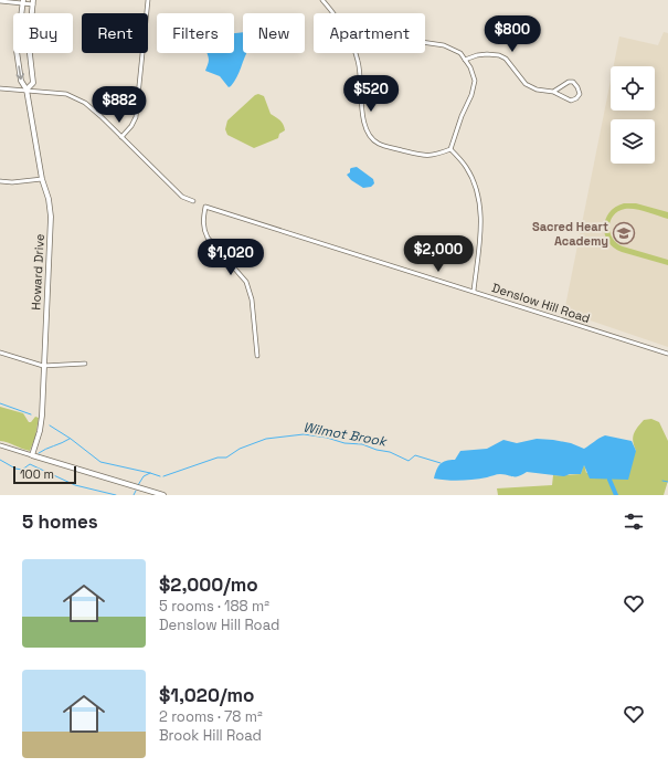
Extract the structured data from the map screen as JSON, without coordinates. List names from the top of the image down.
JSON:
{
  "streets": {
    "street": ["Howard Drive", "Denslow Hill Road"]
  },
  "water": ["Wilmot Brook"],
  "places": {
    "school or university": ["Sacred Heart Academy"]
  },
  "scale_bar": "100 m",
  "page": {
    "chip": [
      "Buy",
      "Rent",
      "Filters",
      "New",
      "Apartment"
    ],
    "price": [
      "$800",
      "$520",
      "$882",
      "$2,000",
      "$1,020"
    ],
    "scale": "100 m",
    "heading": "5 homes",
    "list": [
      {
        "name": "$2,000/mo",
        "note": "5 rooms · 188 m² · Denslow Hill Road"
      },
      {
        "name": "$1,020/mo",
        "note": "2 rooms · 78 m² · Brook Hill Road"
      }
    ]
  }
}
